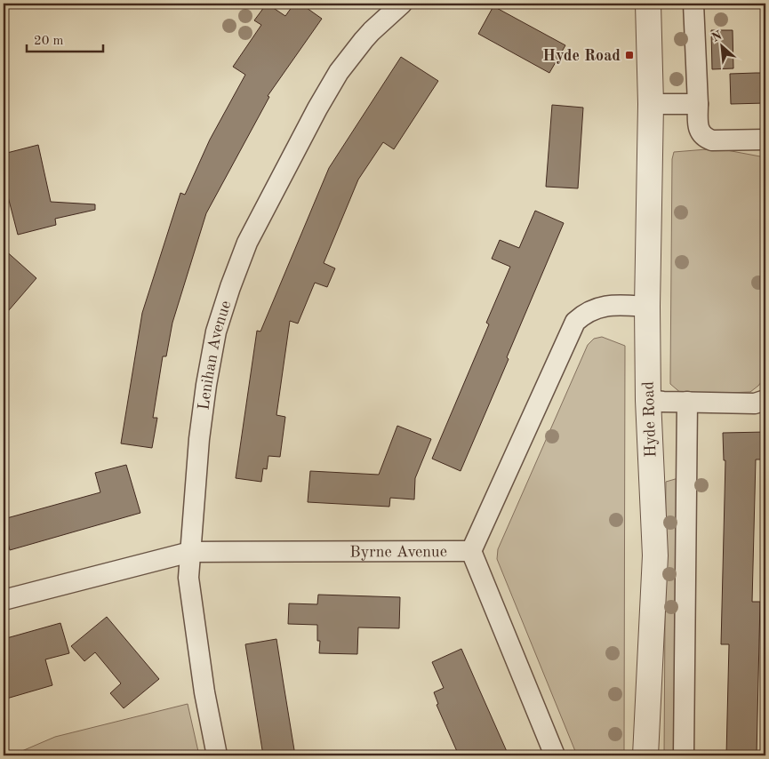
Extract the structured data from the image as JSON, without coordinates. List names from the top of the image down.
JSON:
{
  "streets": {
    "street": ["Lenihan Avenue", "Hyde Road", "Byrne Avenue"]
  },
  "crossings": [
    ["Lenihan Avenue", "Byrne Avenue"]
  ],
  "places": {
    "transit": ["Hyde Road"]
  },
  "scale_bar": "20 m",
  "north": "top left"
}
